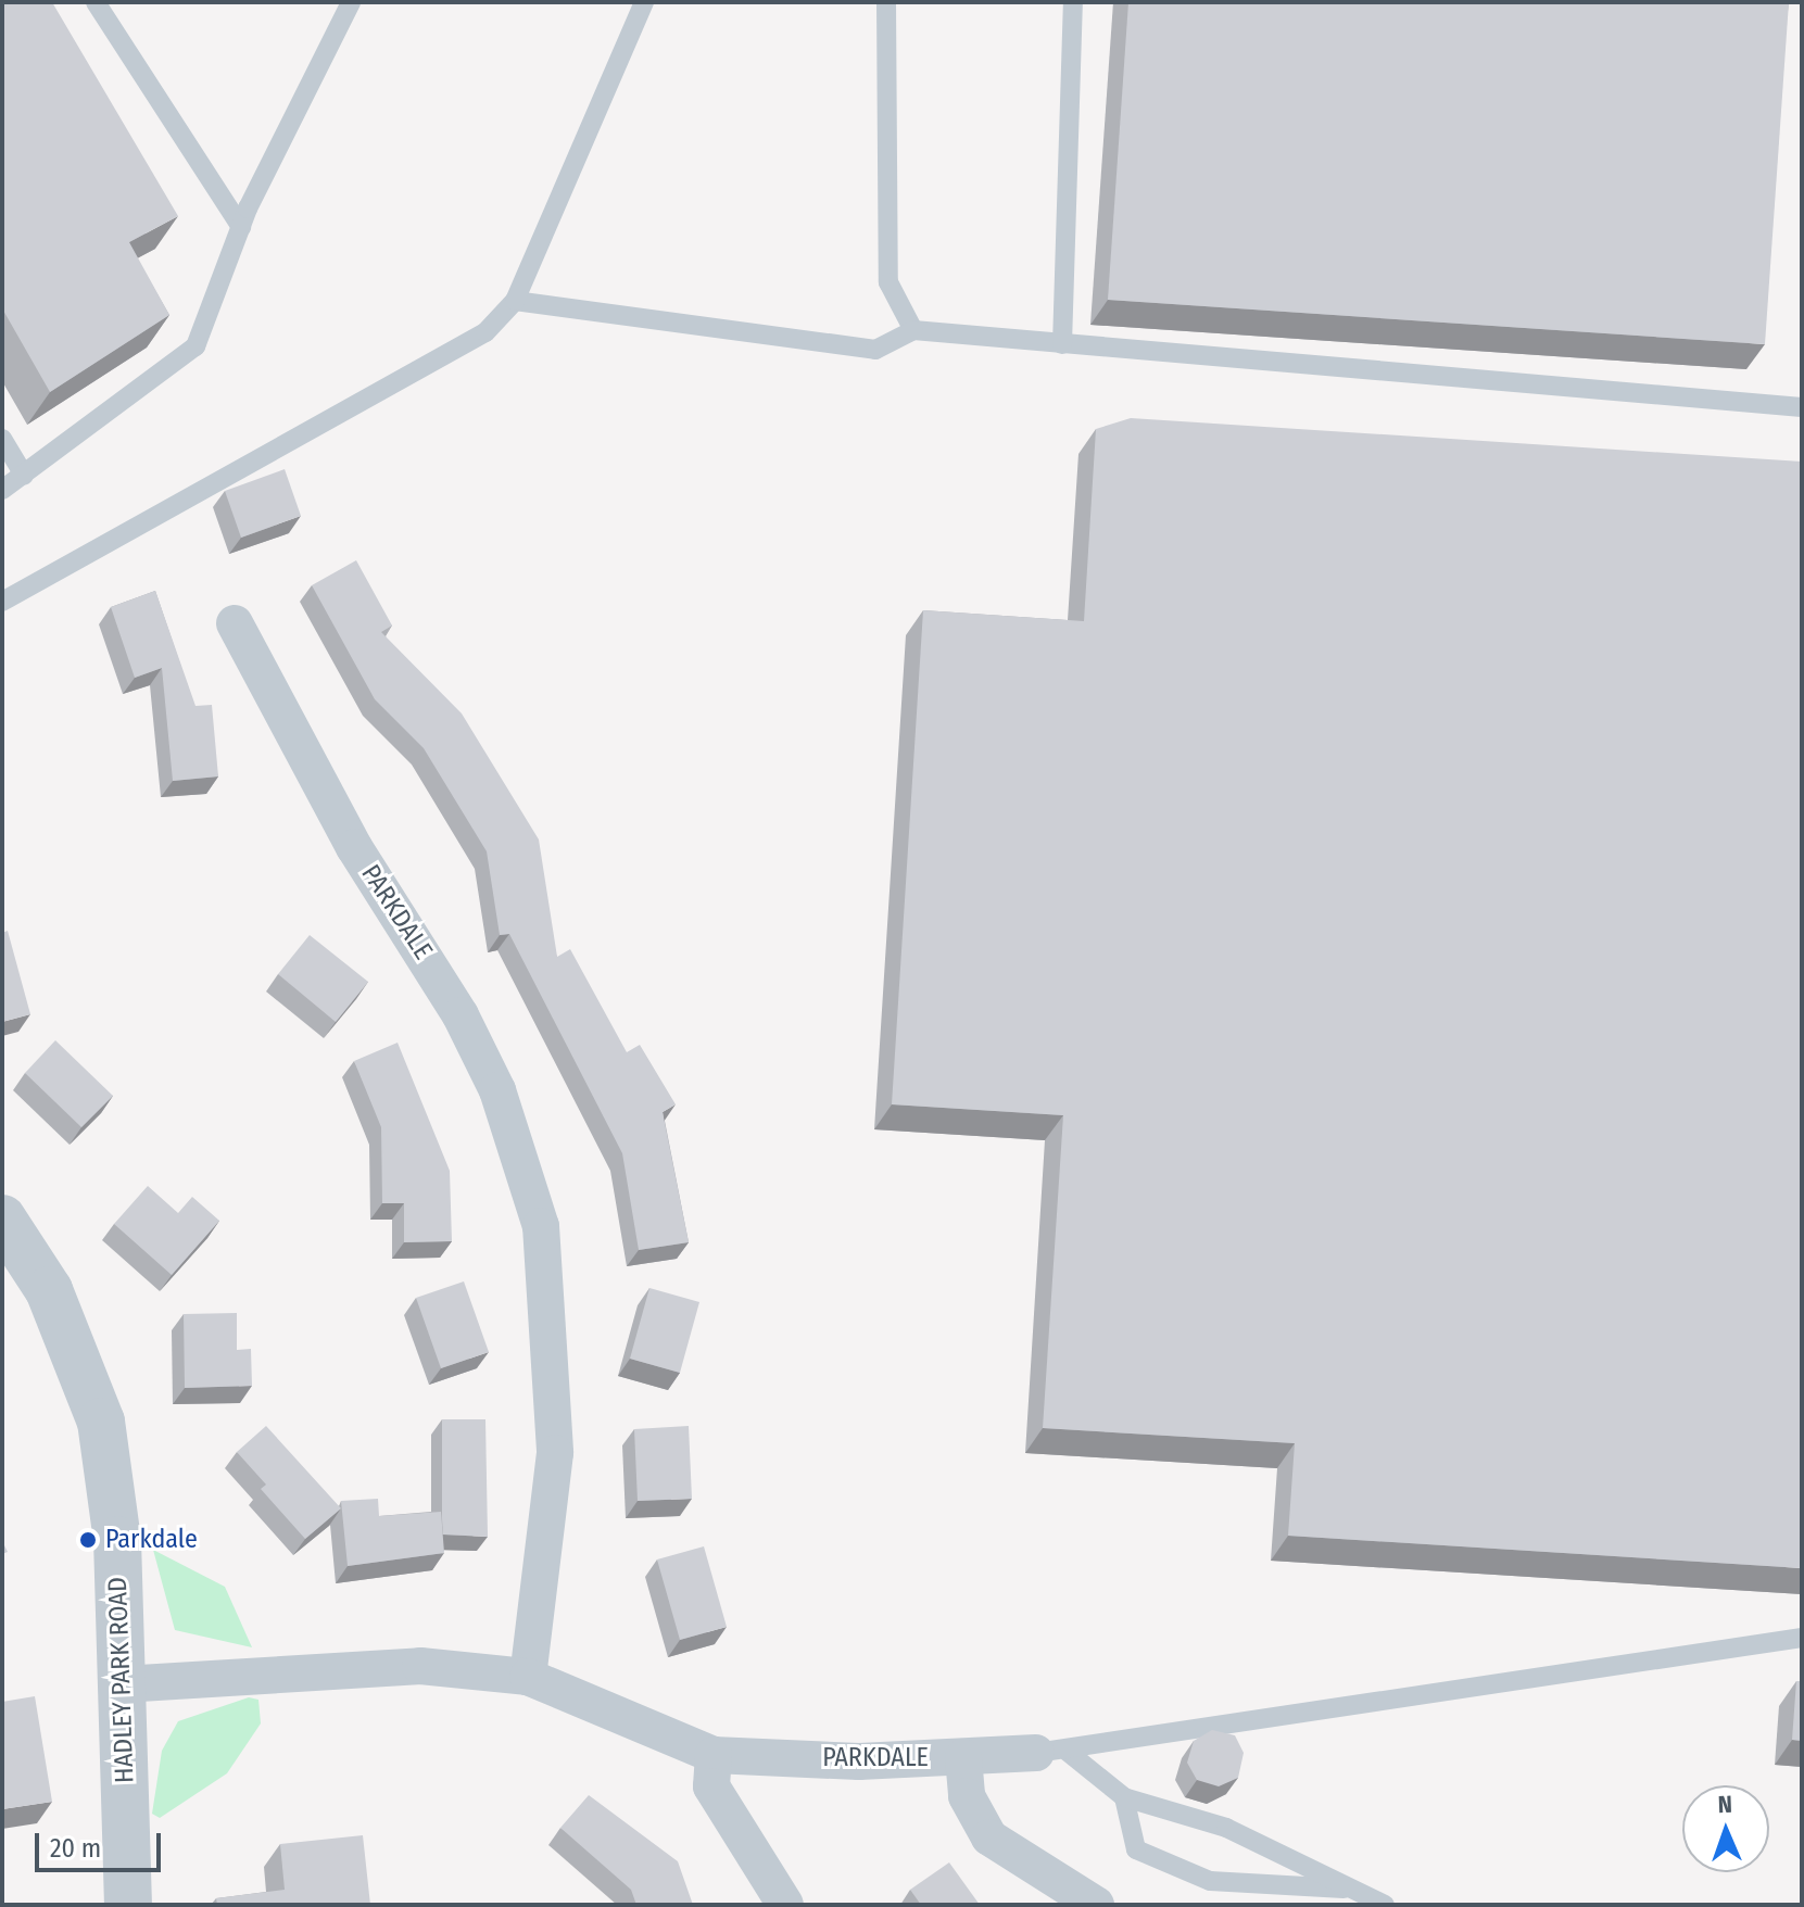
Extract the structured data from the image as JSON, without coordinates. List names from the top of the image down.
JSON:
{
  "streets": {
    "street": ["PARKDALE", "HADLEY PARK ROAD"]
  },
  "crossings": [
    ["PARKDALE", "HADLEY PARK ROAD"]
  ],
  "places": ["Parkdale"],
  "scale_bar": "20 m",
  "north": "top"
}
